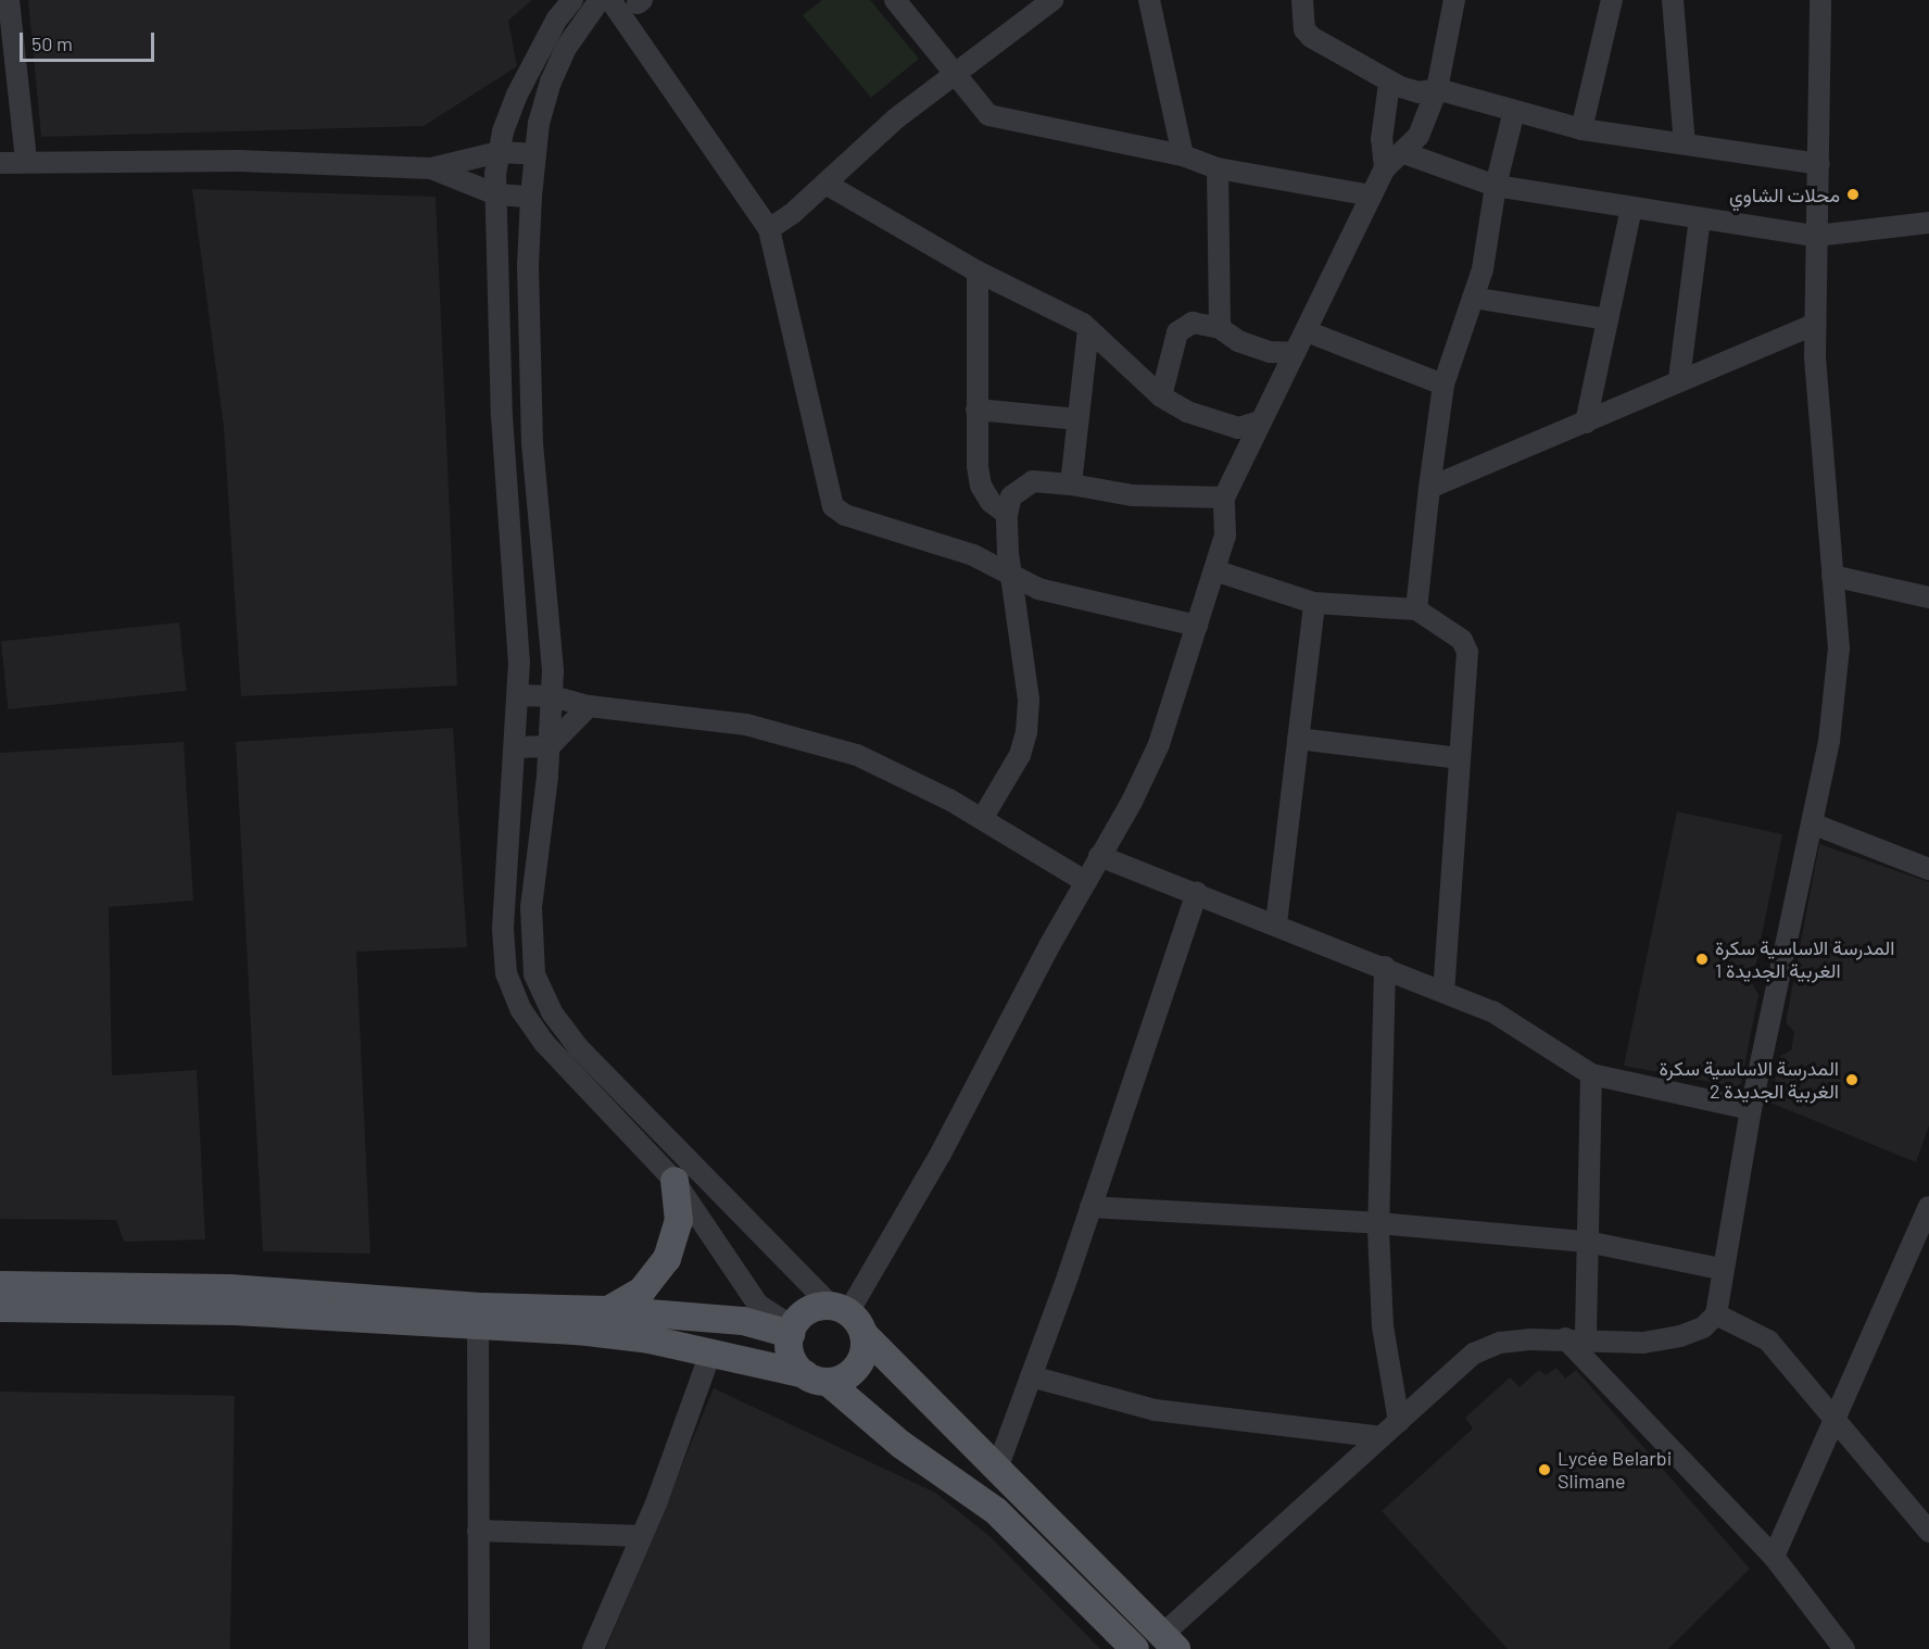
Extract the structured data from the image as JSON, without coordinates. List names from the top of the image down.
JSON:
{
  "places": [
    "محلات الشاوي",
    "المدرسة الاساسية سكرة الغربية الجديدة 1",
    "المدرسة الاساسية سكرة الغربية الجديدة 2",
    "Lycée Belarbi Slimane"
  ],
  "scale_bar": "50 m"
}
